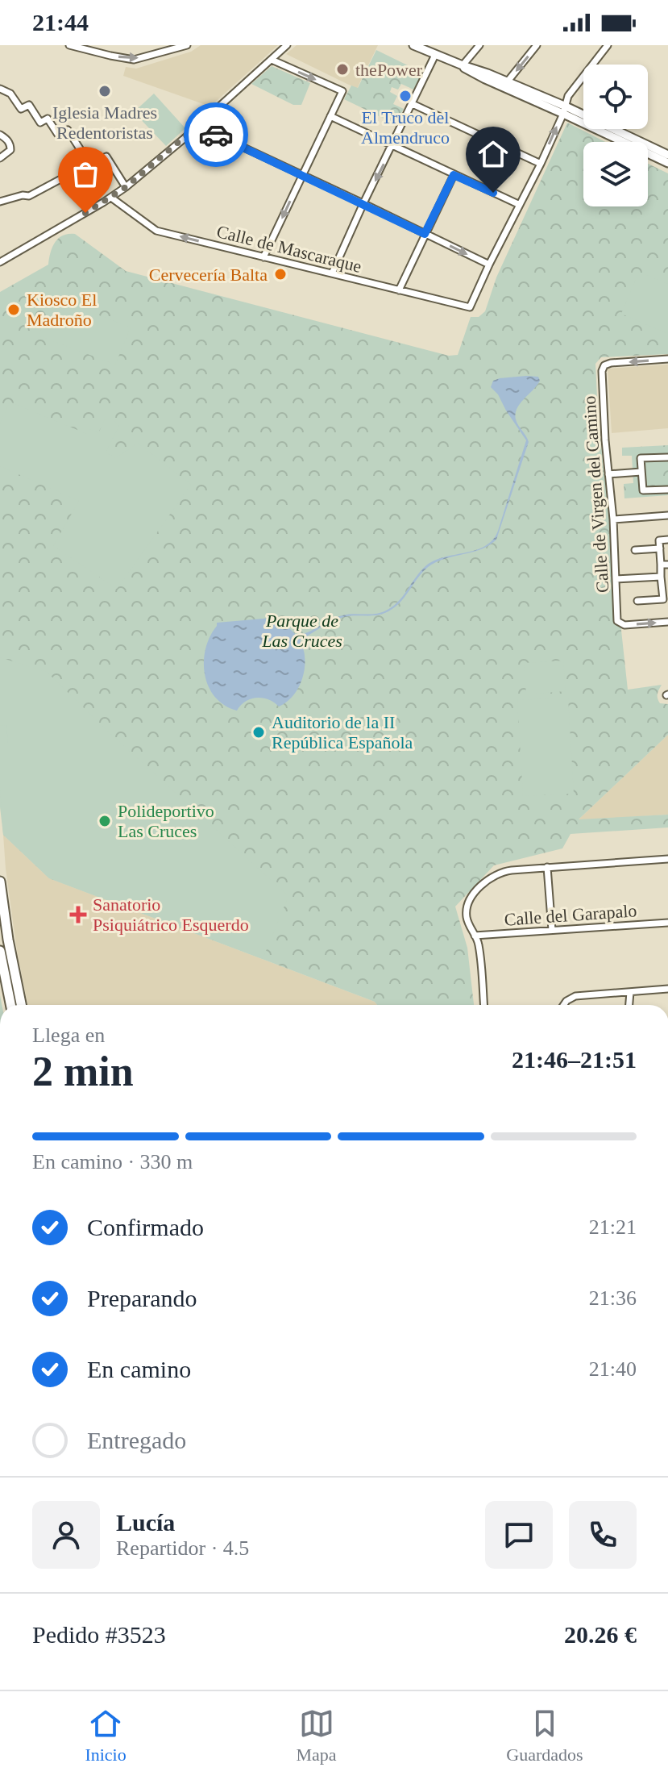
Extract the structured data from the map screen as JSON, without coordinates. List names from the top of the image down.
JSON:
{
  "streets": {
    "street": ["Calle de Mascaraque", "Calle de Virgen del Camino", "Calle del Garapalo"]
  },
  "one_way": ["Calle de Mascaraque"],
  "parks": ["Parque de Las Cruces"],
  "places": {
    "other": [
      "thePower",
      "Iglesia Madres Redentoristas",
      "El Truco del Almendruco",
      "Cervecería Balta",
      "Kiosco El Madroño",
      "Auditorio de la II República Española",
      "Polideportivo Las Cruces"
    ],
    "health": ["Sanatorio Psiquiátrico Esquerdo"]
  },
  "page": {
    "status": "21:44",
    "heading": ["2 min", "Llega en", "21:46–21:51"],
    "panel": [
      "Lucía",
      "Repartidor · 4.5",
      "Pedido #3523",
      "20.26 €"
    ],
    "bar": "En camino · 330 m",
    "list": [
      ["Confirmado", "21:21"],
      ["Preparando", "21:36"],
      ["En camino", "21:40"],
      "Entregado"
    ],
    "tabs": ["Inicio", "Mapa", "Guardados"]
  }
}
